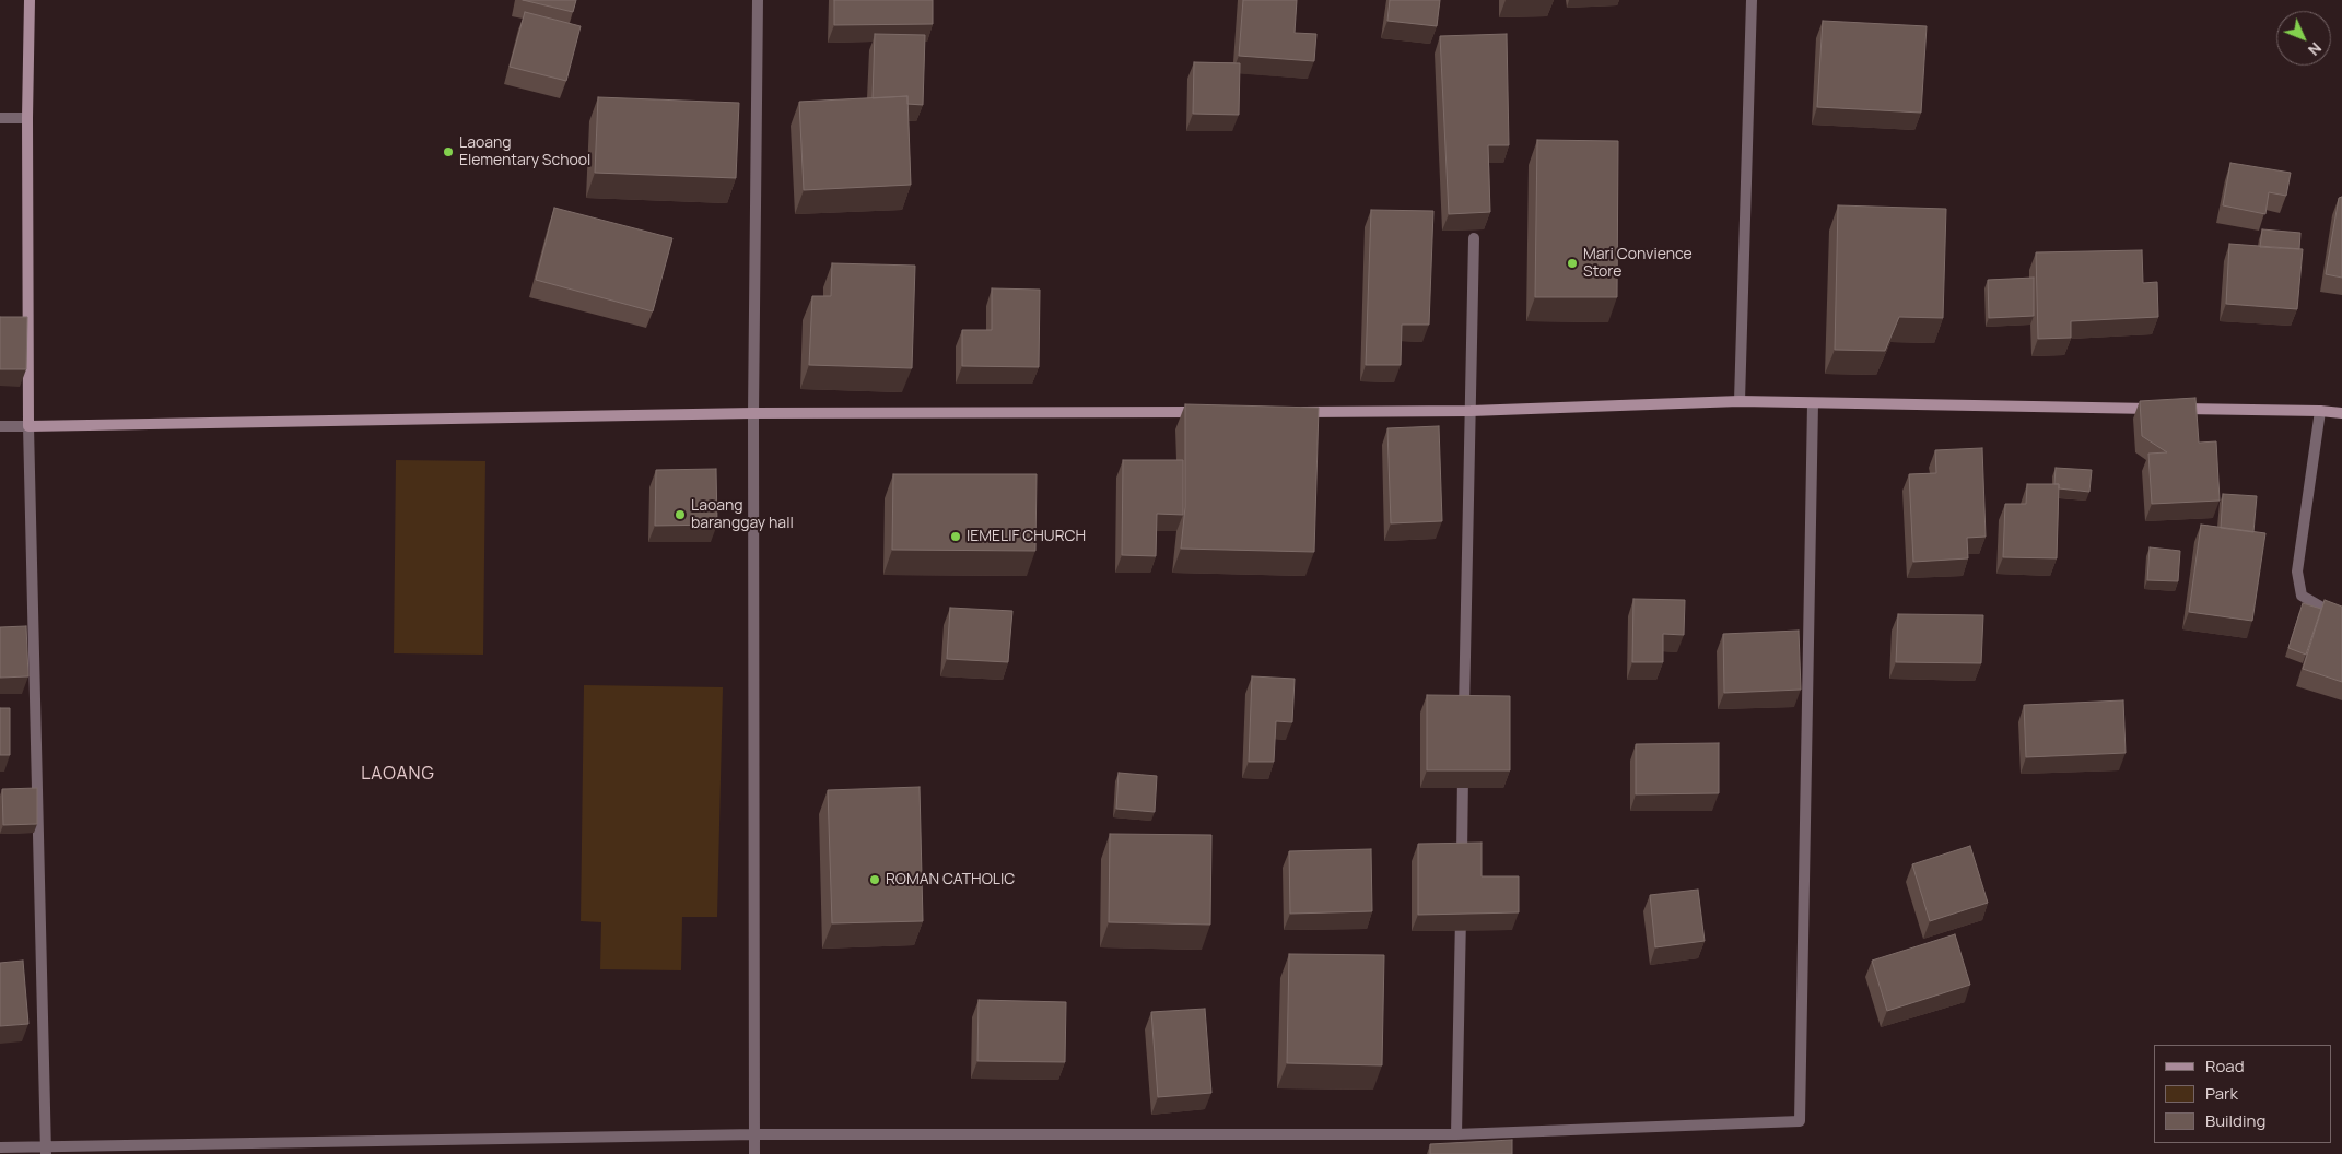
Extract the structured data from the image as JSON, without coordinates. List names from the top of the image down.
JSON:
{
  "districts": ["LAOANG"],
  "places": [
    "Laoang Elementary School",
    "Mari Convience Store",
    "Laoang baranggay hall",
    "IEMELIF CHURCH",
    "ROMAN CATHOLIC"
  ],
  "legend": ["Road", "Park", "Building"],
  "north": "bottom right"
}
